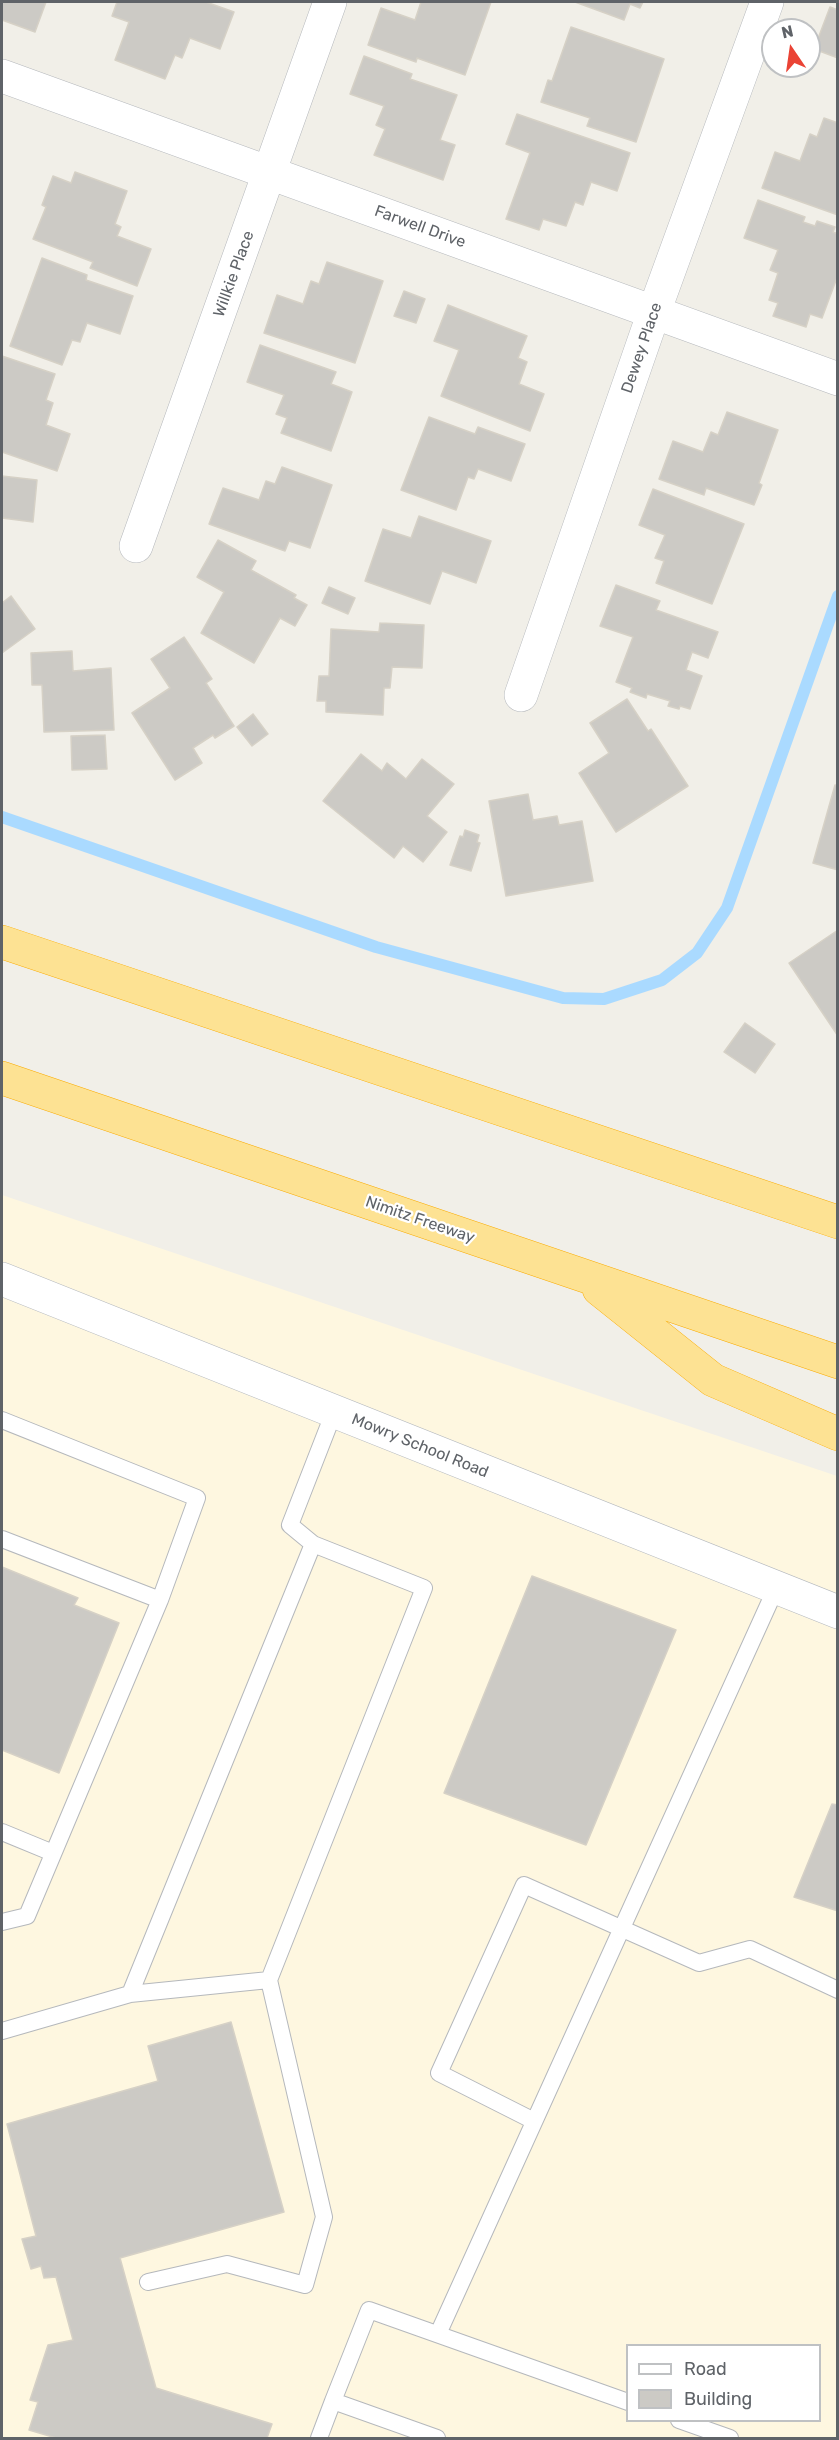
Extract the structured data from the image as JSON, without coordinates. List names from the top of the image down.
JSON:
{
  "streets": {
    "highway": ["Nimitz Freeway"],
    "street": [
      "Farwell Drive",
      "Willkie Place",
      "Dewey Place",
      "Mowry School Road"
    ]
  },
  "crossings": [
    ["Farwell Drive", "Willkie Place"],
    ["Farwell Drive", "Dewey Place"]
  ],
  "legend": ["Road", "Building"],
  "north": "top"
}
